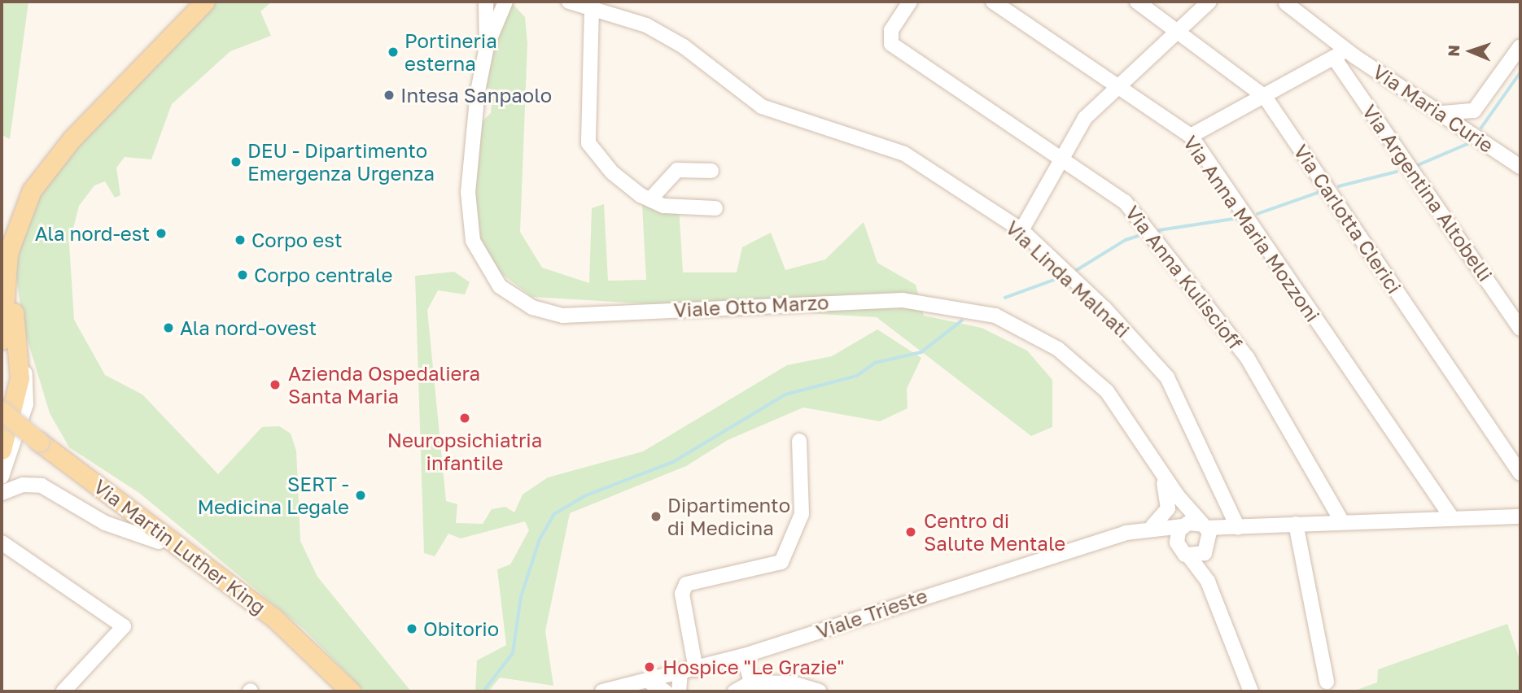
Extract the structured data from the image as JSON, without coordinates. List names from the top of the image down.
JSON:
{
  "streets": {
    "main road": ["Via Martin Luther King"],
    "street": [
      "Via Maria Curie",
      "Via Argentina Altobelli",
      "Via Carlotta Clerici",
      "Via Anna Maria Mozzoni",
      "Via Anna Kuliscioff",
      "Via Linda Malnati",
      "Viale Otto Marzo",
      "Viale Trieste"
    ]
  },
  "crossings": [
    ["Via Maria Curie", "Via Argentina Altobelli"],
    ["Viale Otto Marzo", "Viale Trieste"]
  ],
  "places": [
    "Portineria esterna",
    "Intesa Sanpaolo",
    "DEU - Dipartimento Emergenza Urgenza",
    "Ala nord-est",
    "Corpo est",
    "Corpo centrale",
    "Ala nord-ovest",
    "Azienda Ospedaliera Santa Maria",
    "Neuropsichiatria infantile",
    "SERT - Medicina Legale",
    "Dipartimento di Medicina",
    "Centro di Salute Mentale",
    "Obitorio",
    "Hospice \"Le Grazie\""
  ],
  "north": "left"
}
